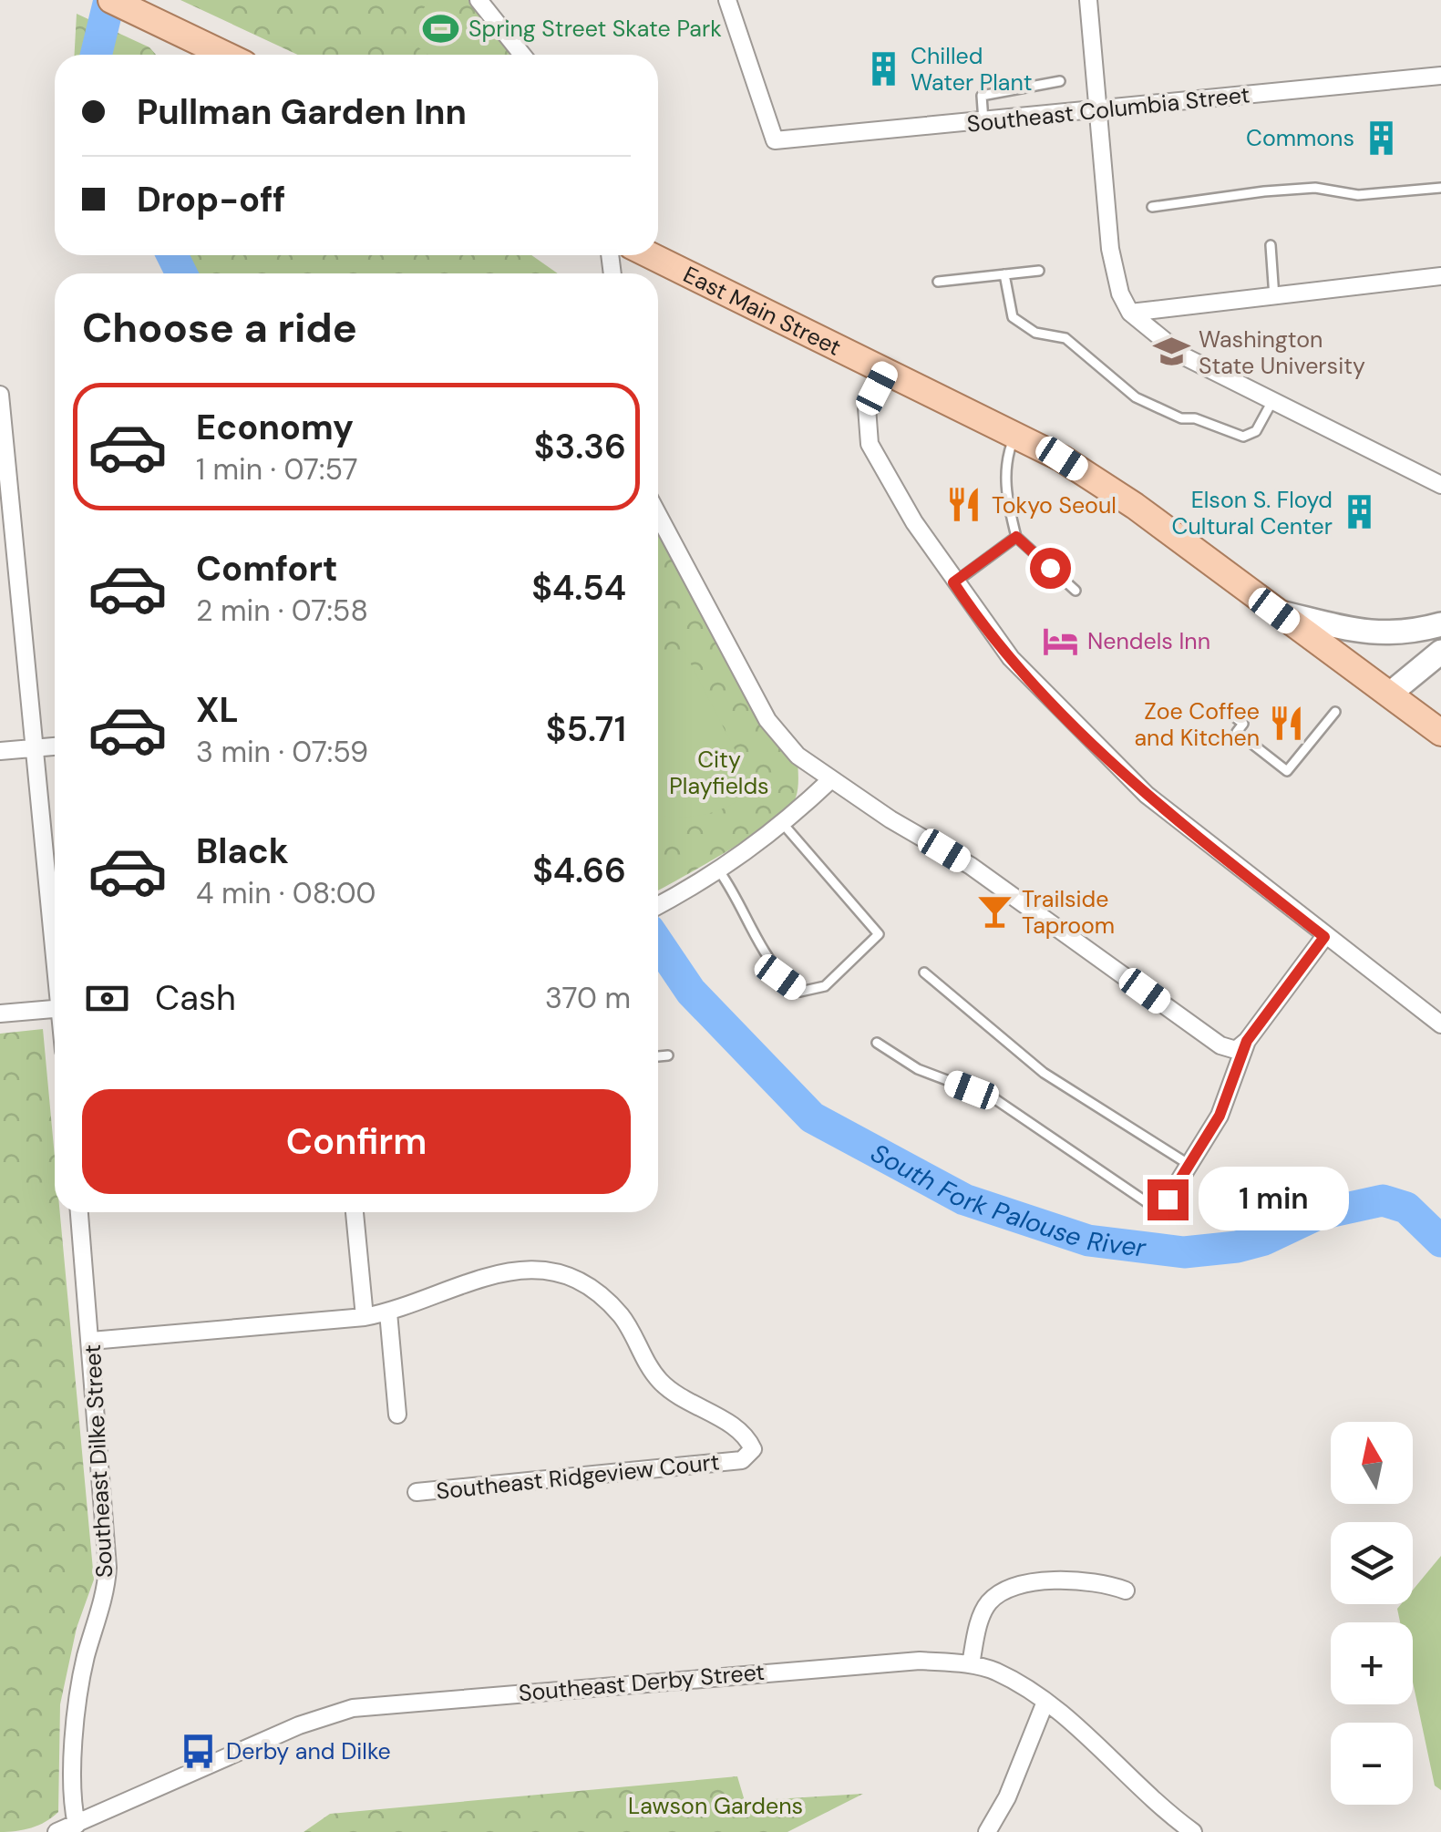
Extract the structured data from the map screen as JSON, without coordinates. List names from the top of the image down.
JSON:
{
  "streets": {
    "main road": ["East Main Street"],
    "street": [
      "Southeast Columbia Street",
      "Southeast Dilke Street",
      "Southeast Ridgeview Court",
      "Southeast Derby Street"
    ]
  },
  "crossings": [
    ["Southeast Dilke Street", "Southeast Ridgeview Court"],
    ["Southeast Dilke Street", "Southeast Derby Street"]
  ],
  "water": ["South Fork Palouse River"],
  "parks": ["City Playfields", "Lawson Gardens"],
  "places": {
    "sports": ["Spring Street Skate Park"],
    "building": ["Chilled Water Plant", "Commons", "Elson S. Floyd Cultural Center"],
    "school or university": ["Washington State University"],
    "restaurant": ["Tokyo Seoul", "Zoe Coffee and Kitchen"],
    "hotel": ["Nendels Inn"],
    "bar": ["Trailside Taproom"],
    "bus stop": ["Derby and Dilke"]
  },
  "north": "top",
  "page": {
    "banner": ["Pullman Garden Inn", "Drop-off"],
    "heading": "Choose a ride",
    "list": [
      {
        "name": "Economy",
        "note": "1 min · 07:57",
        "value": "$3.36"
      },
      {
        "name": "Comfort",
        "note": "2 min · 07:58",
        "value": "$4.54"
      },
      {
        "name": "XL",
        "note": "3 min · 07:59",
        "value": "$5.71"
      },
      {
        "name": "Black",
        "note": "4 min · 08:00",
        "value": "$4.66"
      }
    ],
    "pay": ["Cash", "370 m"],
    "buttons": "Confirm",
    "bubble": "1 min",
    "map_buttons": ["+", "−"]
  }
}
